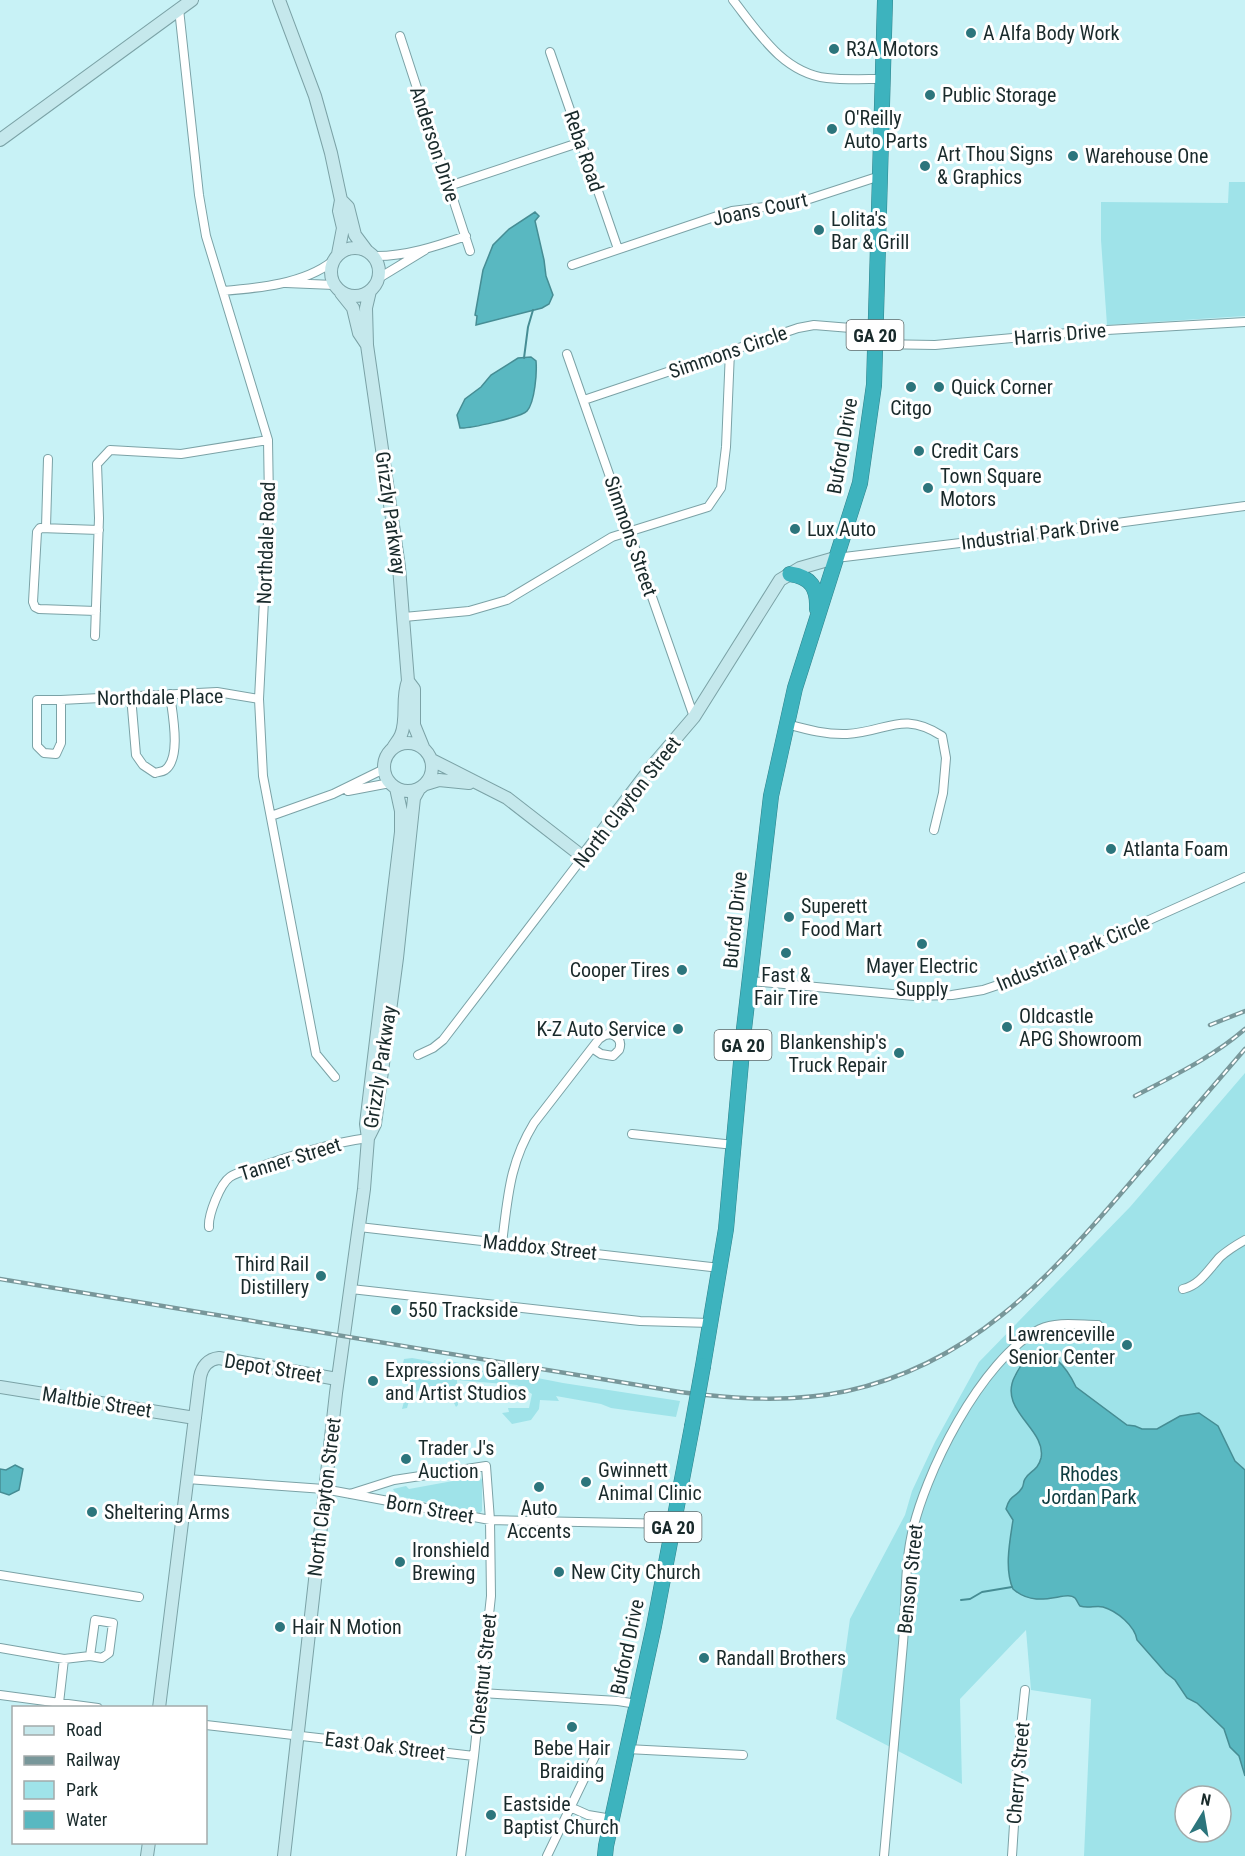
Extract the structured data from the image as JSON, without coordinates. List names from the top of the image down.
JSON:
{
  "streets": {
    "highway": ["GA 20", "Buford Drive"],
    "street": [
      "Anderson Drive",
      "Reba Road",
      "Joans Court",
      "Harris Drive",
      "Simmons Circle",
      "Grizzly Parkway",
      "Industrial Park Drive",
      "Simmons Street",
      "Northdale Road",
      "Northdale Place",
      "North Clayton Street",
      "Industrial Park Circle",
      "Tanner Street",
      "Maddox Street",
      "Depot Street",
      "Maltbie Street",
      "Born Street",
      "Benson Street",
      "Chestnut Street",
      "East Oak Street",
      "Cherry Street"
    ]
  },
  "crossings": [
    ["Reba Road", "Joans Court"],
    ["Joans Court", "Buford Drive"],
    ["Harris Drive", "Simmons Circle"],
    ["Harris Drive", "Buford Drive"],
    ["Simmons Circle", "Buford Drive"],
    ["Simmons Circle", "Simmons Street"],
    ["Buford Drive", "Industrial Park Drive"],
    ["Buford Drive", "North Clayton Street"],
    ["Buford Drive", "Industrial Park Circle"],
    ["Buford Drive", "Maddox Street"],
    ["Buford Drive", "Born Street"],
    ["Grizzly Parkway", "North Clayton Street"],
    ["Grizzly Parkway", "Tanner Street"],
    ["Industrial Park Drive", "North Clayton Street"],
    ["Simmons Street", "North Clayton Street"],
    ["Northdale Road", "Northdale Place"],
    ["North Clayton Street", "Tanner Street"],
    ["North Clayton Street", "Maddox Street"],
    ["North Clayton Street", "Depot Street"],
    ["North Clayton Street", "Born Street"],
    ["North Clayton Street", "East Oak Street"],
    ["Depot Street", "Maltbie Street"],
    ["Born Street", "Chestnut Street"],
    ["Chestnut Street", "East Oak Street"]
  ],
  "parks": ["Rhodes Jordan Park"],
  "places": [
    "A Alfa Body Work",
    "R3A Motors",
    "Public Storage",
    "O'Reilly Auto Parts",
    "Warehouse One",
    "Art Thou Signs & Graphics",
    "Lolita's Bar & Grill",
    "Citgo",
    "Quick Corner",
    "Credit Cars",
    "Town Square Motors",
    "Lux Auto",
    "Atlanta Foam",
    "Superett Food Mart",
    "Mayer Electric Supply",
    "Fast & Fair Tire",
    "Cooper Tires",
    "Oldcastle APG Showroom",
    "K-Z Auto Service",
    "Blankenship's Truck Repair",
    "Third Rail Distillery",
    "550 Trackside",
    "Lawrenceville Senior Center",
    "Expressions Gallery and Artist Studios",
    "Trader J's Auction",
    "Gwinnett Animal Clinic",
    "Auto Accents",
    "Sheltering Arms",
    "Ironshield Brewing",
    "New City Church",
    "Hair N Motion",
    "Randall Brothers",
    "Bebe Hair Braiding",
    "Eastside Baptist Church"
  ],
  "legend": [
    "Road",
    "Railway",
    "Park",
    "Water"
  ],
  "north": "top"
}
